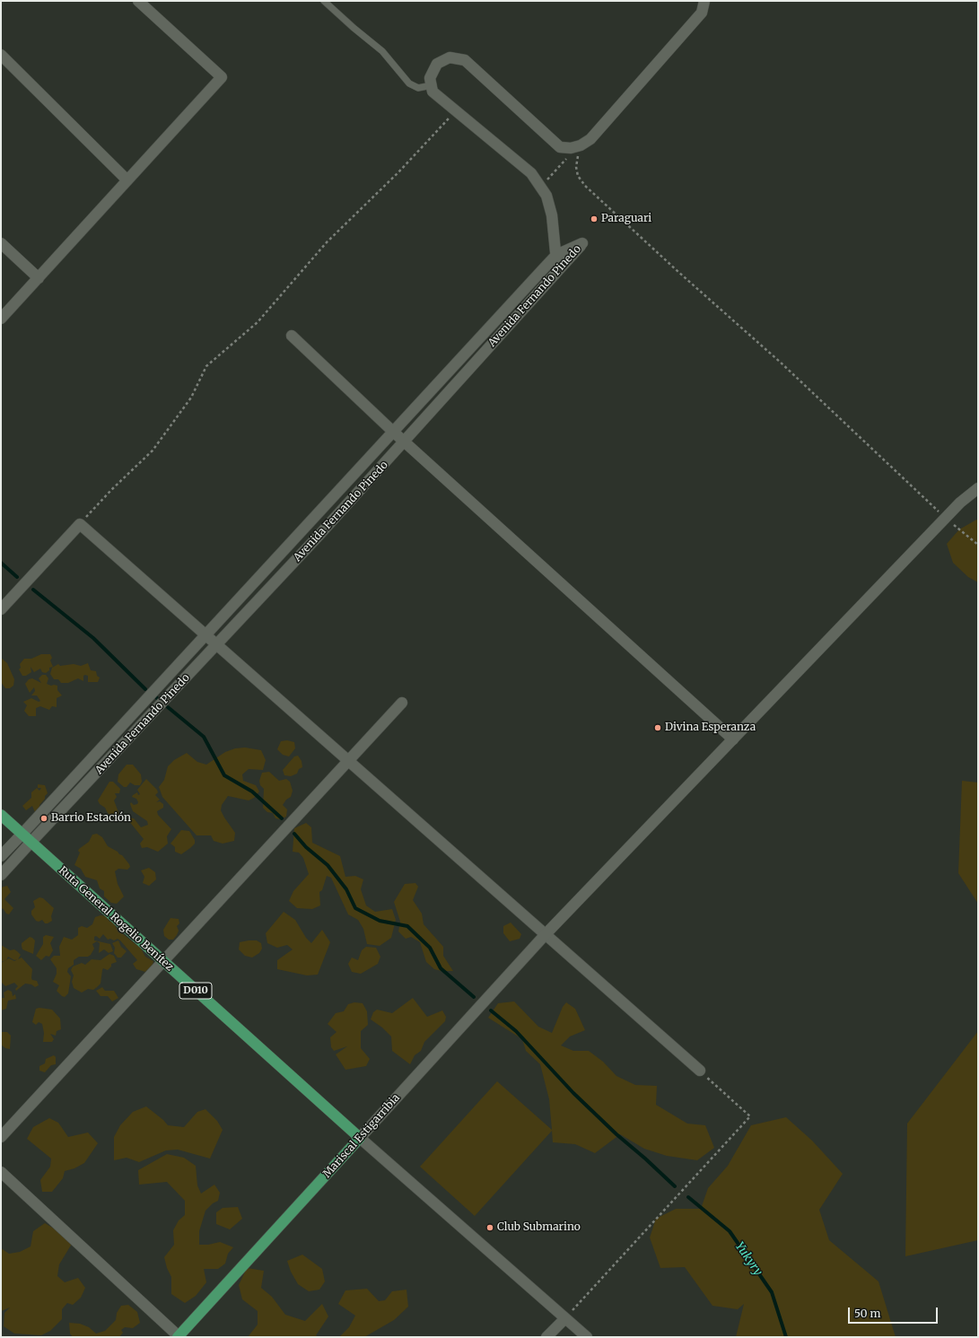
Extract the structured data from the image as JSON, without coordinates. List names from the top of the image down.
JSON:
{
  "streets": {
    "main road": ["Ruta General Rogelio Benítez", "D010", "Mariscal Estigarribia"],
    "street": ["Avenida Fernando Pinedo"]
  },
  "crossings": [
    ["Avenida Fernando Pinedo", "Ruta General Rogelio Benítez"],
    ["Ruta General Rogelio Benítez", "Mariscal Estigarribia"]
  ],
  "water": ["Yukyry"],
  "places": [
    "Paraguari",
    "Divina Esperanza",
    "Barrio Estación",
    "Club Submarino"
  ],
  "scale_bar": "50 m"
}
